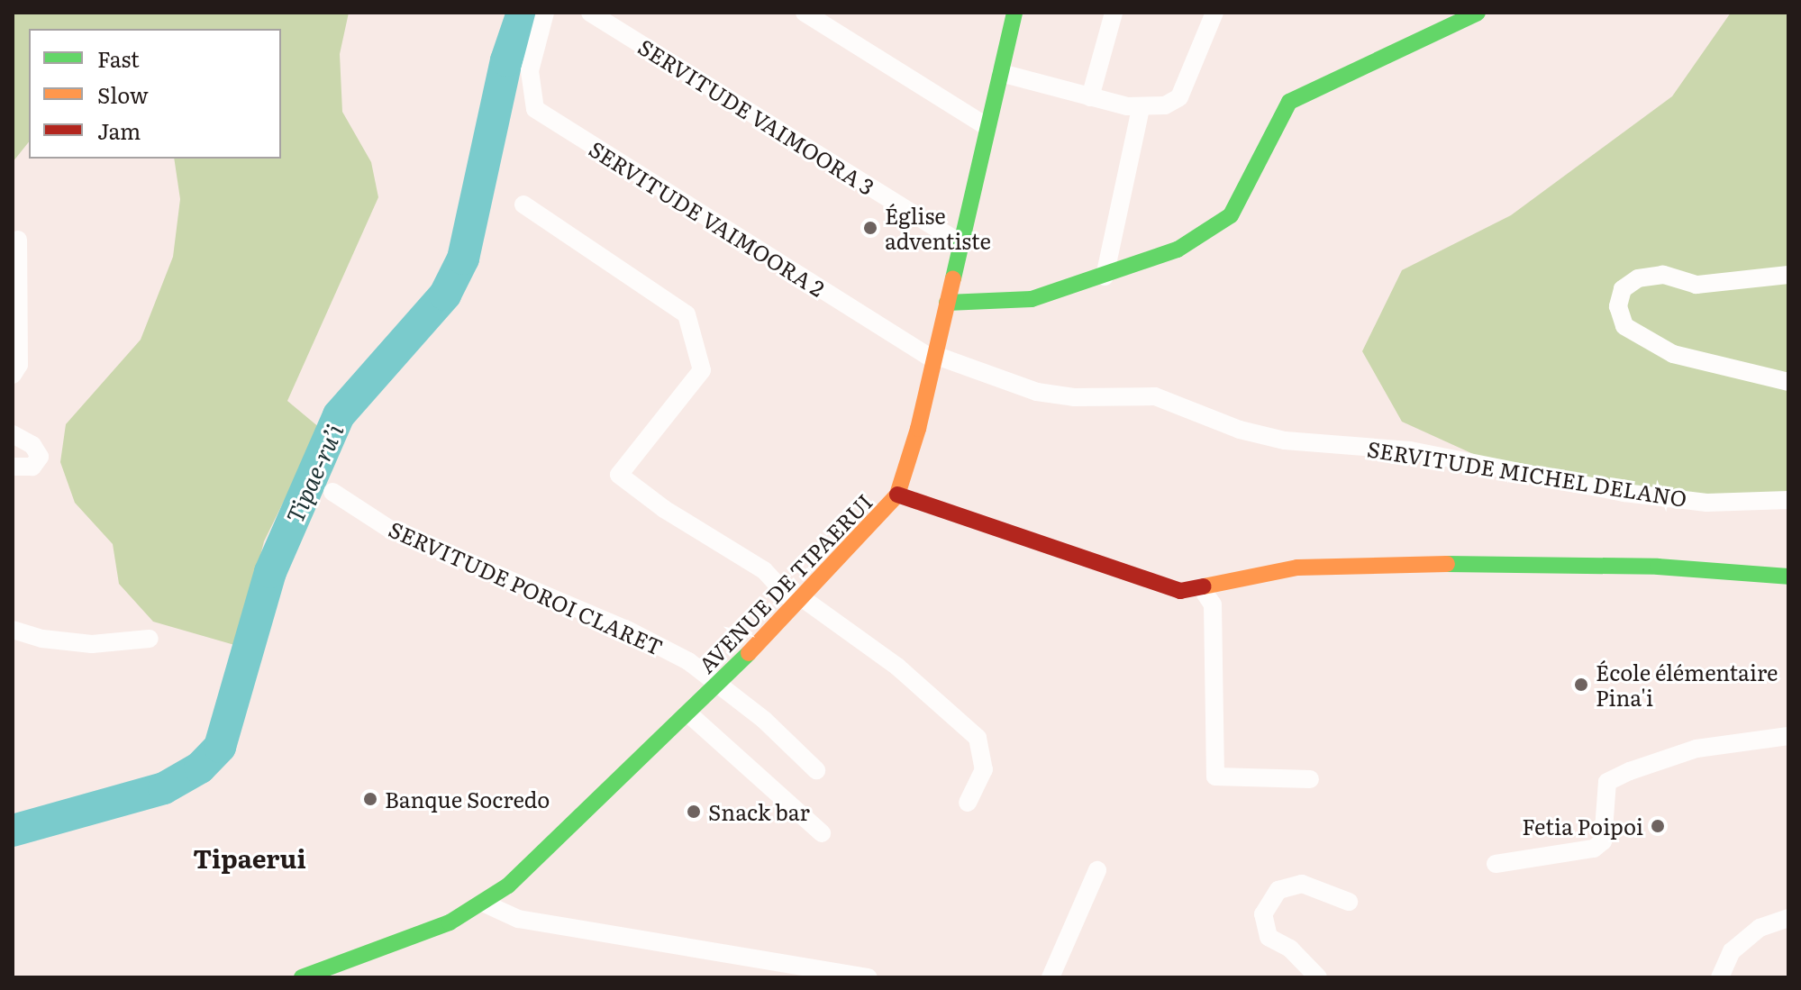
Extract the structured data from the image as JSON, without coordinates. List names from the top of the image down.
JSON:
{
  "streets": {
    "street": [
      "SERVITUDE VAIMOORA 3",
      "SERVITUDE VAIMOORA 2",
      "SERVITUDE MICHEL DELANO",
      "AVENUE DE TIPAERUI",
      "SERVITUDE POROI CLARET"
    ]
  },
  "crossings": [
    ["SERVITUDE VAIMOORA 3", "AVENUE DE TIPAERUI"],
    ["SERVITUDE VAIMOORA 2", "SERVITUDE MICHEL DELANO"],
    ["SERVITUDE VAIMOORA 2", "AVENUE DE TIPAERUI"],
    ["SERVITUDE MICHEL DELANO", "AVENUE DE TIPAERUI"],
    ["AVENUE DE TIPAERUI", "SERVITUDE POROI CLARET"]
  ],
  "districts": ["Tipaerui"],
  "water": ["Tipae-ru’i"],
  "places": [
    "Église adventiste",
    "École élémentaire Pina'i",
    "Banque Socredo",
    "Snack bar",
    "Fetia Poipoi"
  ],
  "legend": ["Fast", "Slow", "Jam"]
}
